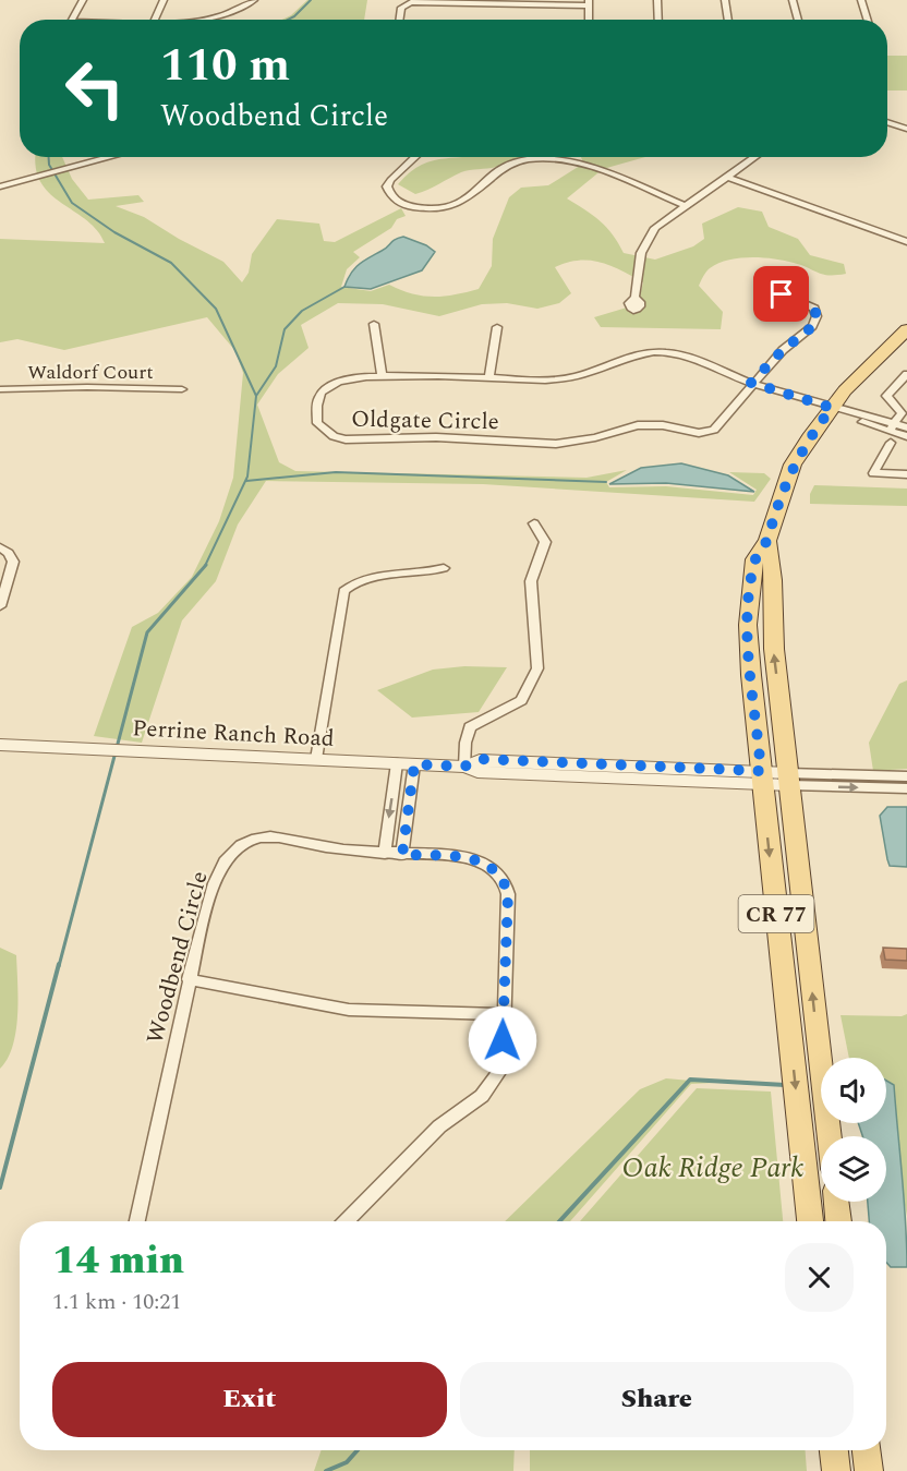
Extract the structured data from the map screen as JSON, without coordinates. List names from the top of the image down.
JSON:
{
  "streets": {
    "main road": ["CR 77"],
    "street": [
      "Waldorf Court",
      "Oldgate Circle",
      "Perrine Ranch Road",
      "Woodbend Circle"
    ]
  },
  "crossings": [
    ["Oldgate Circle", "CR 77"],
    ["Perrine Ranch Road", "CR 77"]
  ],
  "parks": ["Oak Ridge Park"],
  "page": {
    "turn": ["110 m", "Woodbend Circle"],
    "heading": ["14 min", "1.1 km · 10:21"],
    "buttons": ["Exit", "Share"]
  }
}
